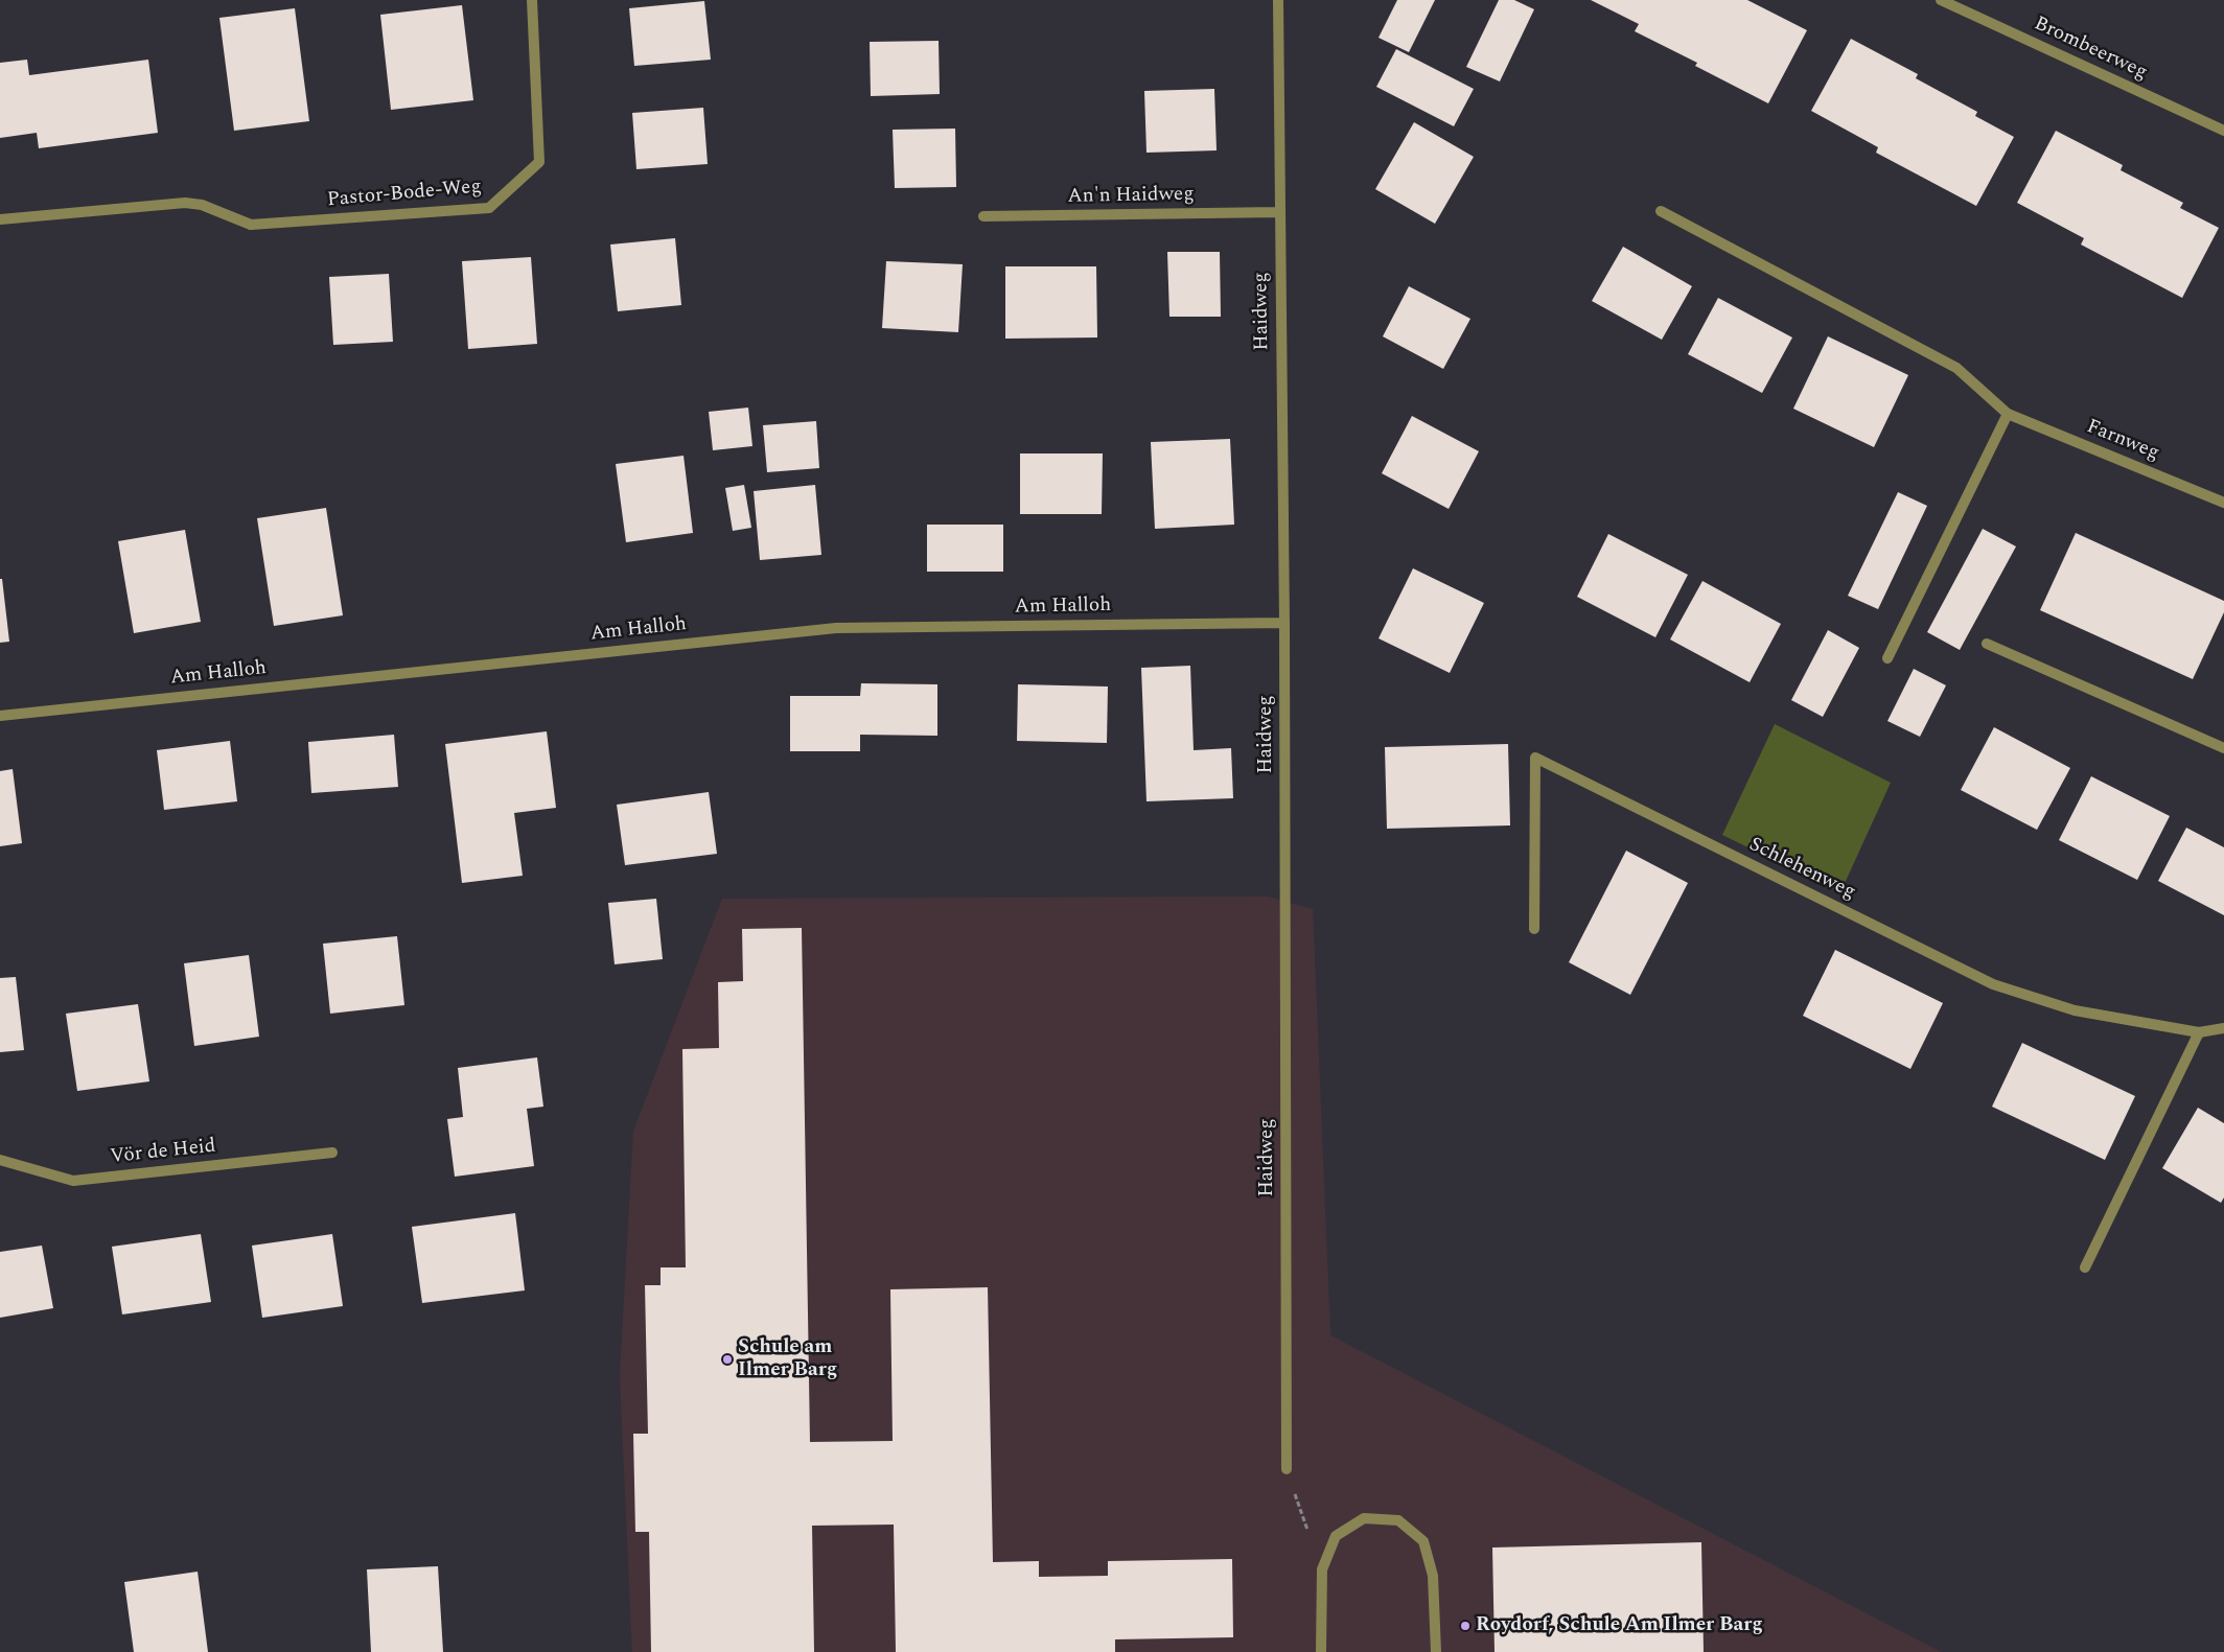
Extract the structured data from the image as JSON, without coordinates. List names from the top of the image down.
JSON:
{
  "streets": {
    "street": [
      "Brombeerweg",
      "Pastor-Bode-Weg",
      "An'n Haidweg",
      "Haidweg",
      "Farnweg",
      "Am Halloh",
      "Schlehenweg",
      "Vör de Heid"
    ]
  },
  "crossings": [
    ["An'n Haidweg", "Haidweg"],
    ["Haidweg", "Am Halloh"]
  ],
  "places": ["Schule am Ilmer Barg", "Roydorf, Schule Am Ilmer Barg"]
}
